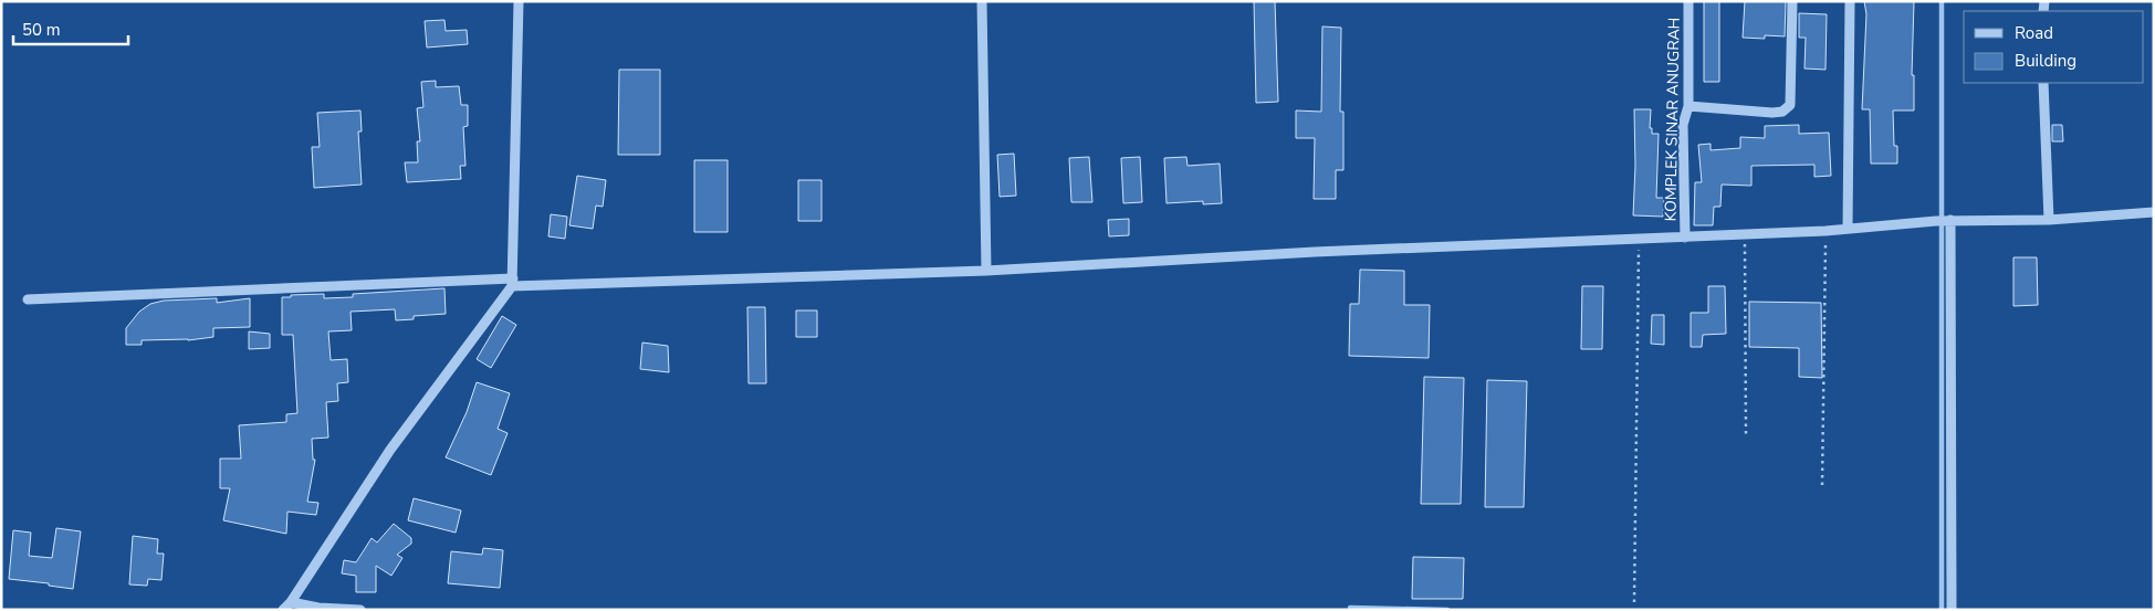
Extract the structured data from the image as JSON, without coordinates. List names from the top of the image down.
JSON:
{
  "streets": {
    "street": ["KOMPLEK SINAR ANUGRAH"]
  },
  "legend": ["Road", "Building"],
  "scale_bar": "50 m"
}
